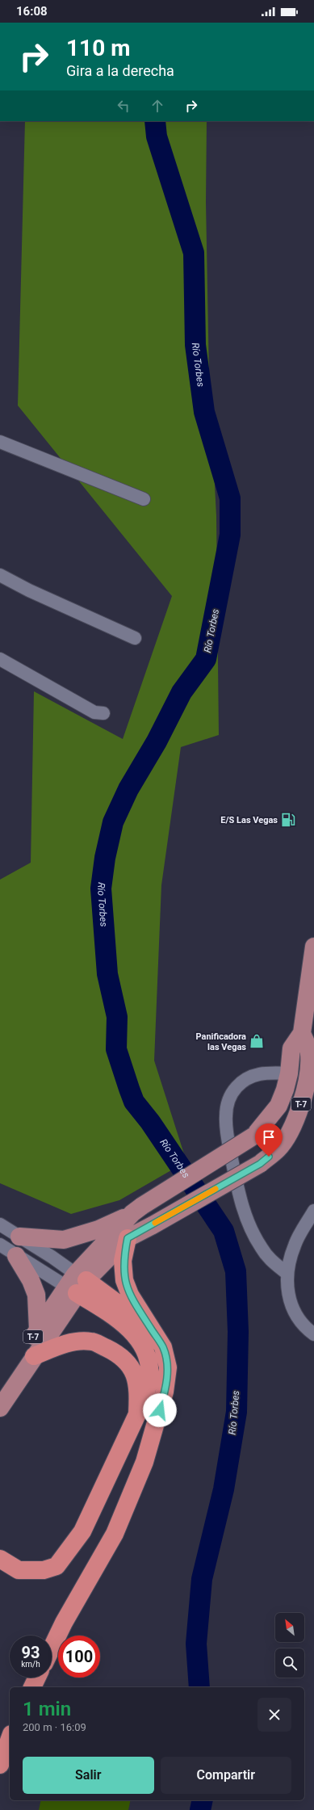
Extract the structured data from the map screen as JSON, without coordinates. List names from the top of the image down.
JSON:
{
  "streets": {
    "main road": ["T-7"]
  },
  "water": ["Río Torbes"],
  "places": {
    "fuel station": ["E/S Las Vegas"],
    "shop": ["Panificadora las Vegas"]
  },
  "north": "top left",
  "page": {
    "status": "16:08",
    "turn": ["110 m", "Gira a la derecha"],
    "speed": "93 km/h",
    "limit": "100",
    "heading": ["1 min", "200 m · 16:09"],
    "buttons": ["Salir", "Compartir"]
  }
}
